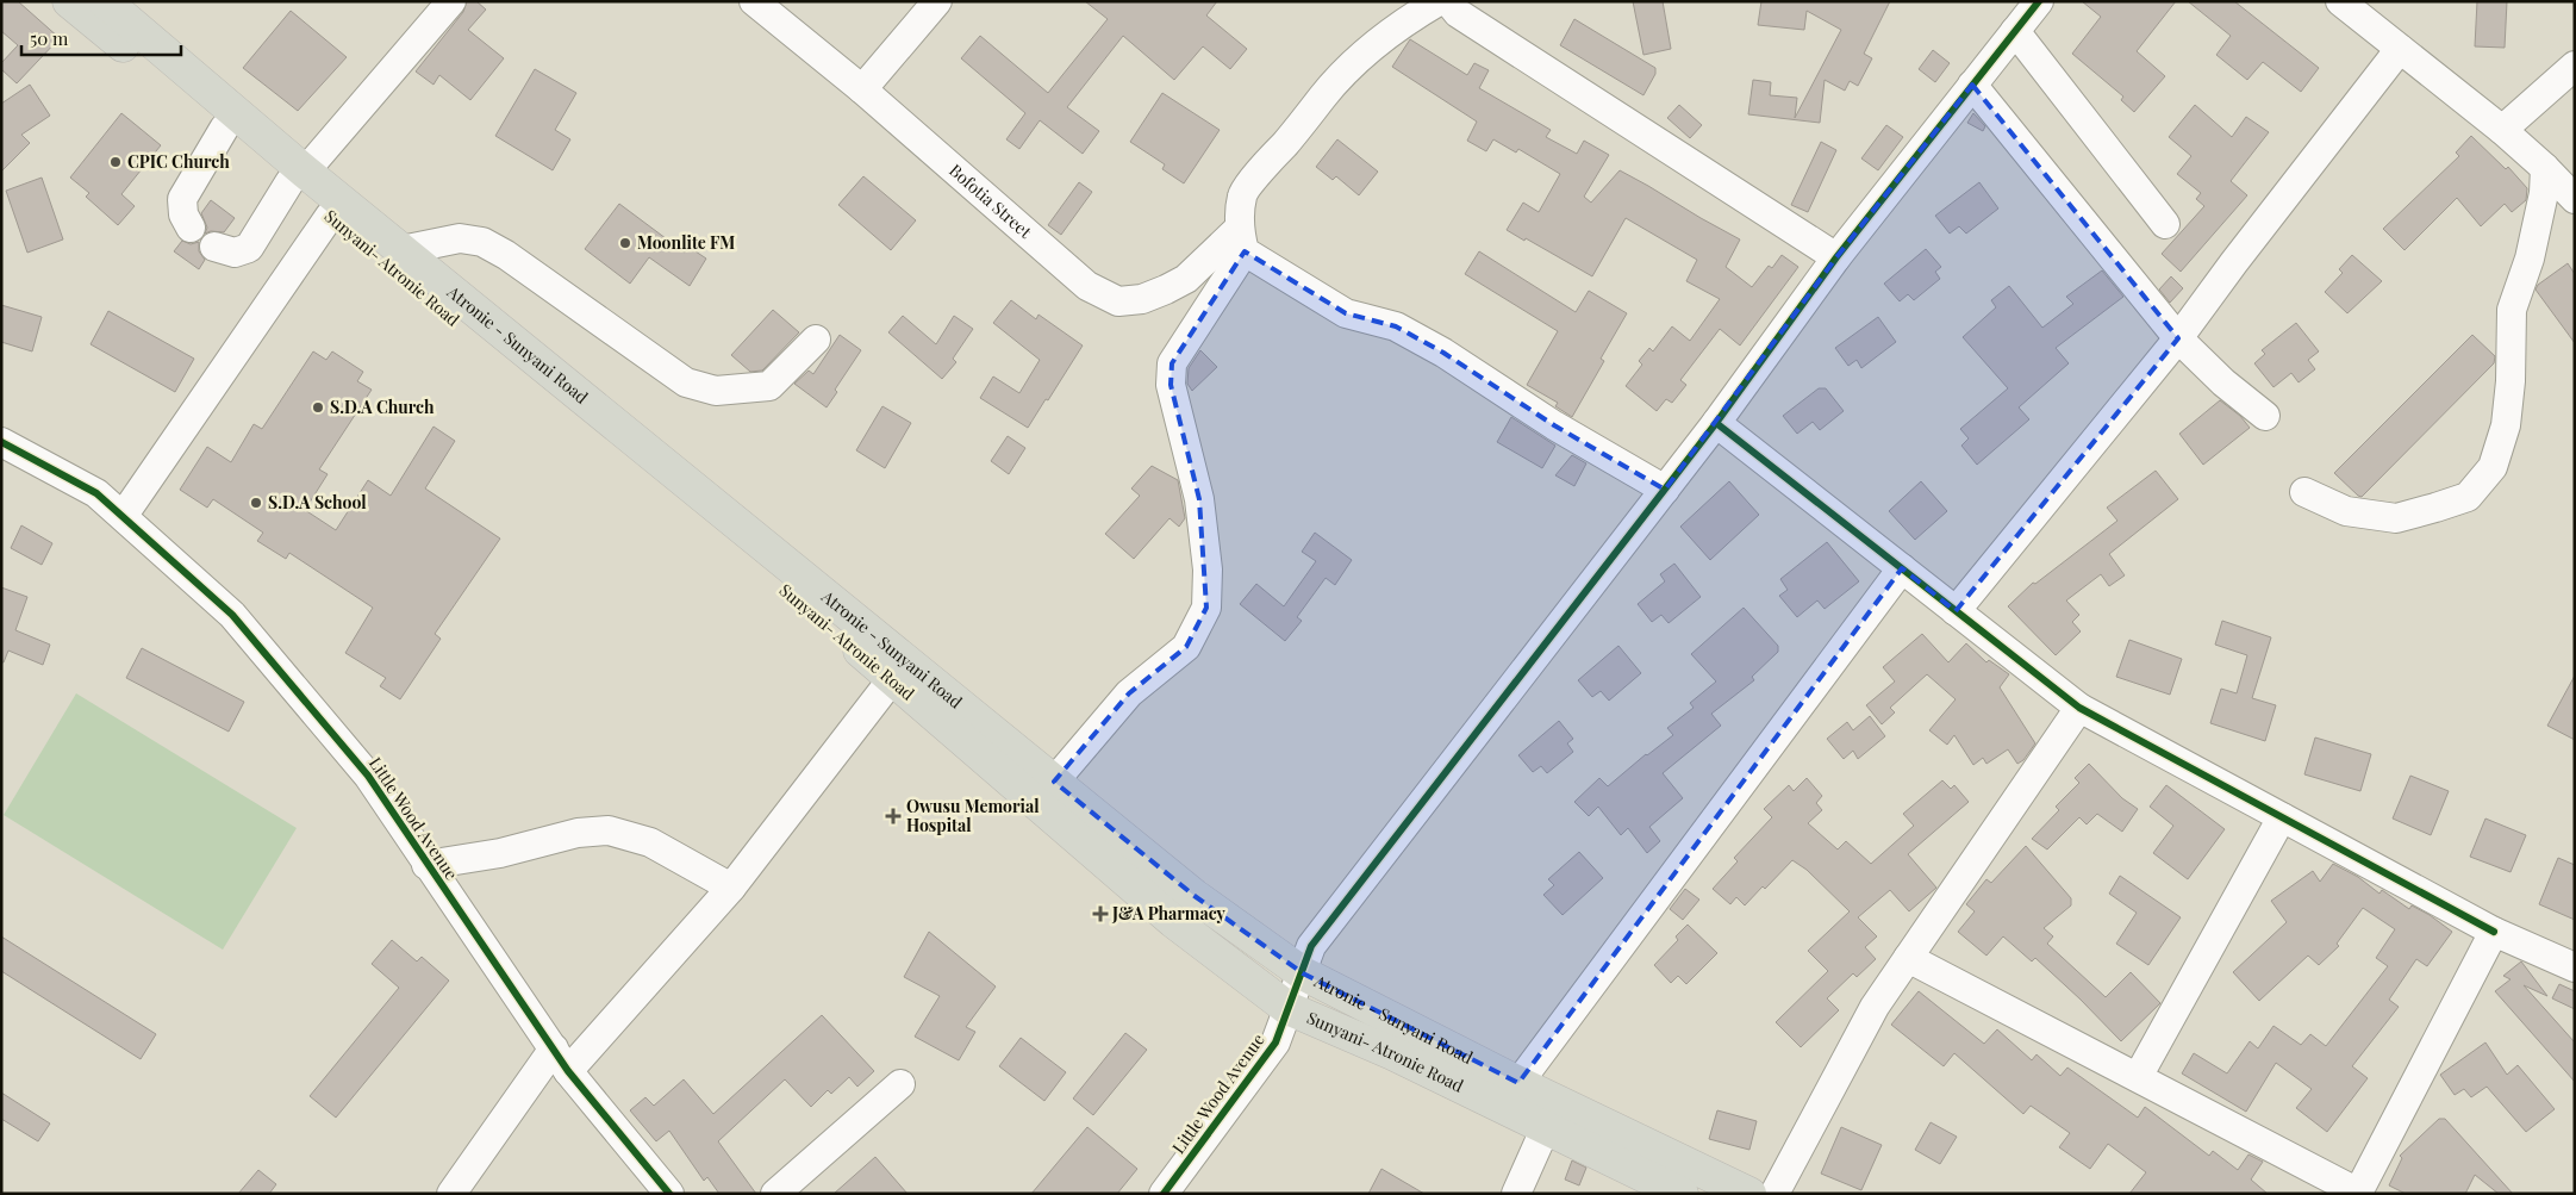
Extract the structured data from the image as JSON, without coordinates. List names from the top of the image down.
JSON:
{
  "streets": {
    "highway": ["Sunyani- Atronie Road", "Atronie - Sunyani Road"],
    "street": ["Bofotia Street", "Little Wood Avenue"]
  },
  "crossings": [
    ["Sunyani- Atronie Road", "Atronie - Sunyani Road"],
    ["Sunyani- Atronie Road", "Little Wood Avenue"],
    ["Atronie - Sunyani Road", "Little Wood Avenue"]
  ],
  "places": {
    "other": [
      "CPIC Church",
      "Moonlite FM",
      "S.D.A Church",
      "S.D.A School"
    ],
    "health": ["Owusu Memorial Hospital", "J&A Pharmacy"]
  },
  "scale_bar": "50 m"
}
